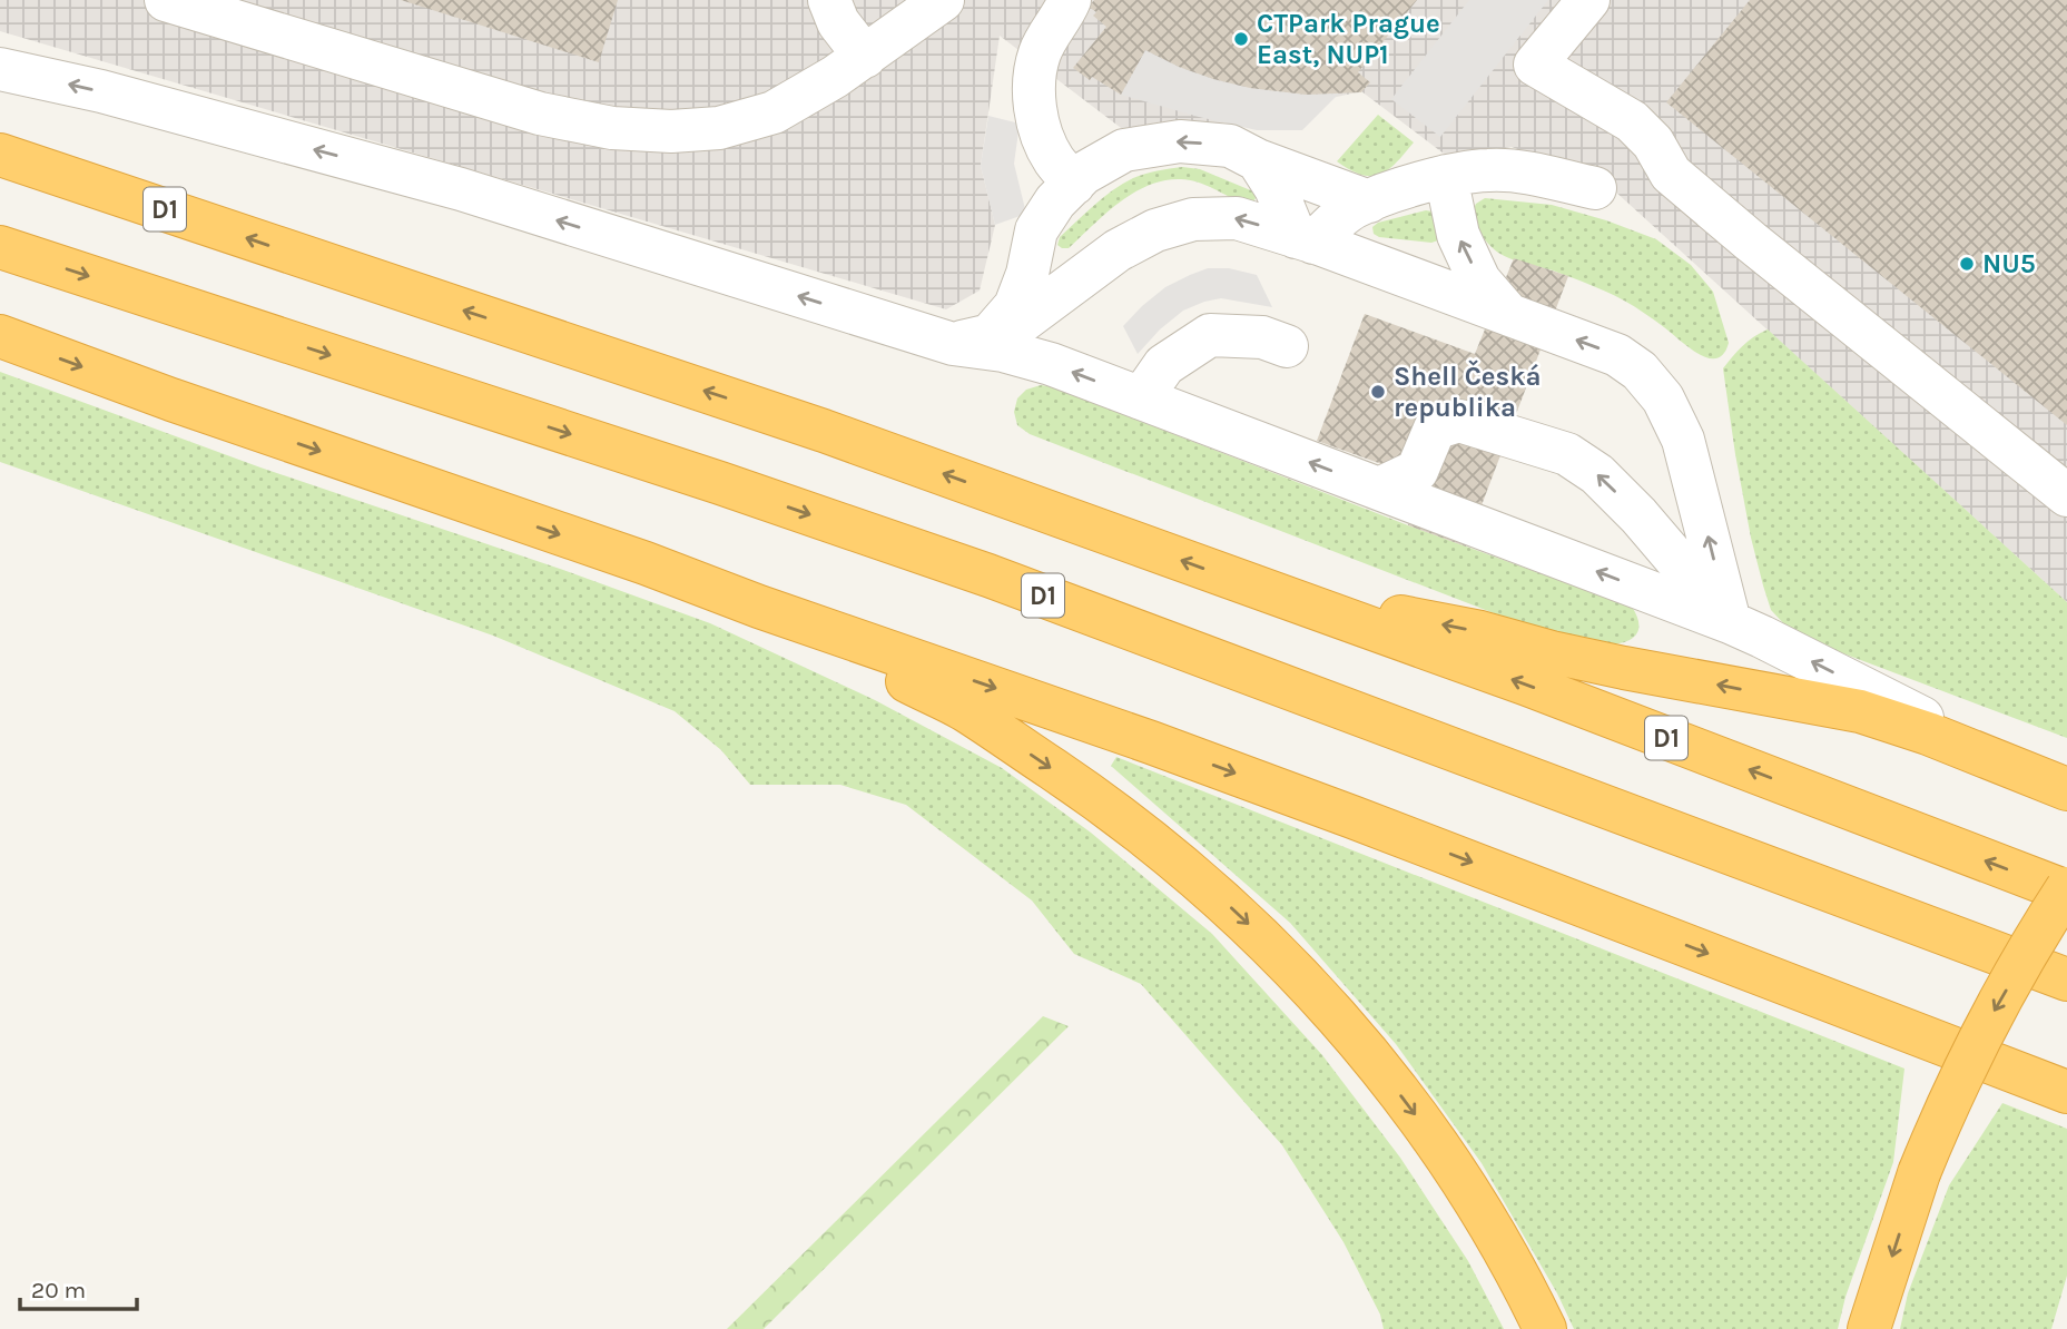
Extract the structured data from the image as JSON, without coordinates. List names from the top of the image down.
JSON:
{
  "streets": {
    "highway": ["D1"]
  },
  "places": ["CTPark Prague East, NUP1", "NU5", "Shell Česká republika"],
  "scale_bar": "20 m"
}
